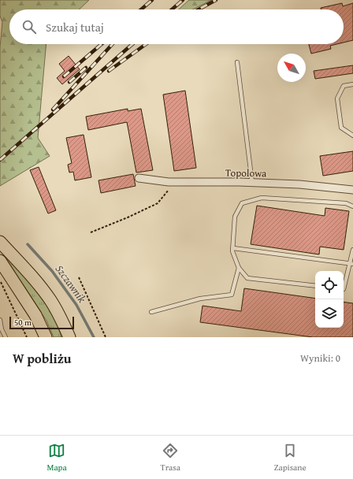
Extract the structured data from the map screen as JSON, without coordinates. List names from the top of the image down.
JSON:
{
  "streets": {
    "street": ["Topolowa"]
  },
  "water": ["Szczawnik"],
  "scale_bar": "50 m",
  "north": "top left",
  "page": {
    "search": "Szukaj tutaj",
    "scale": "50 m",
    "heading": ["W pobliżu", "Wyniki: 0"],
    "nav": ["Mapa", "Trasa", "Zapisane"]
  }
}
